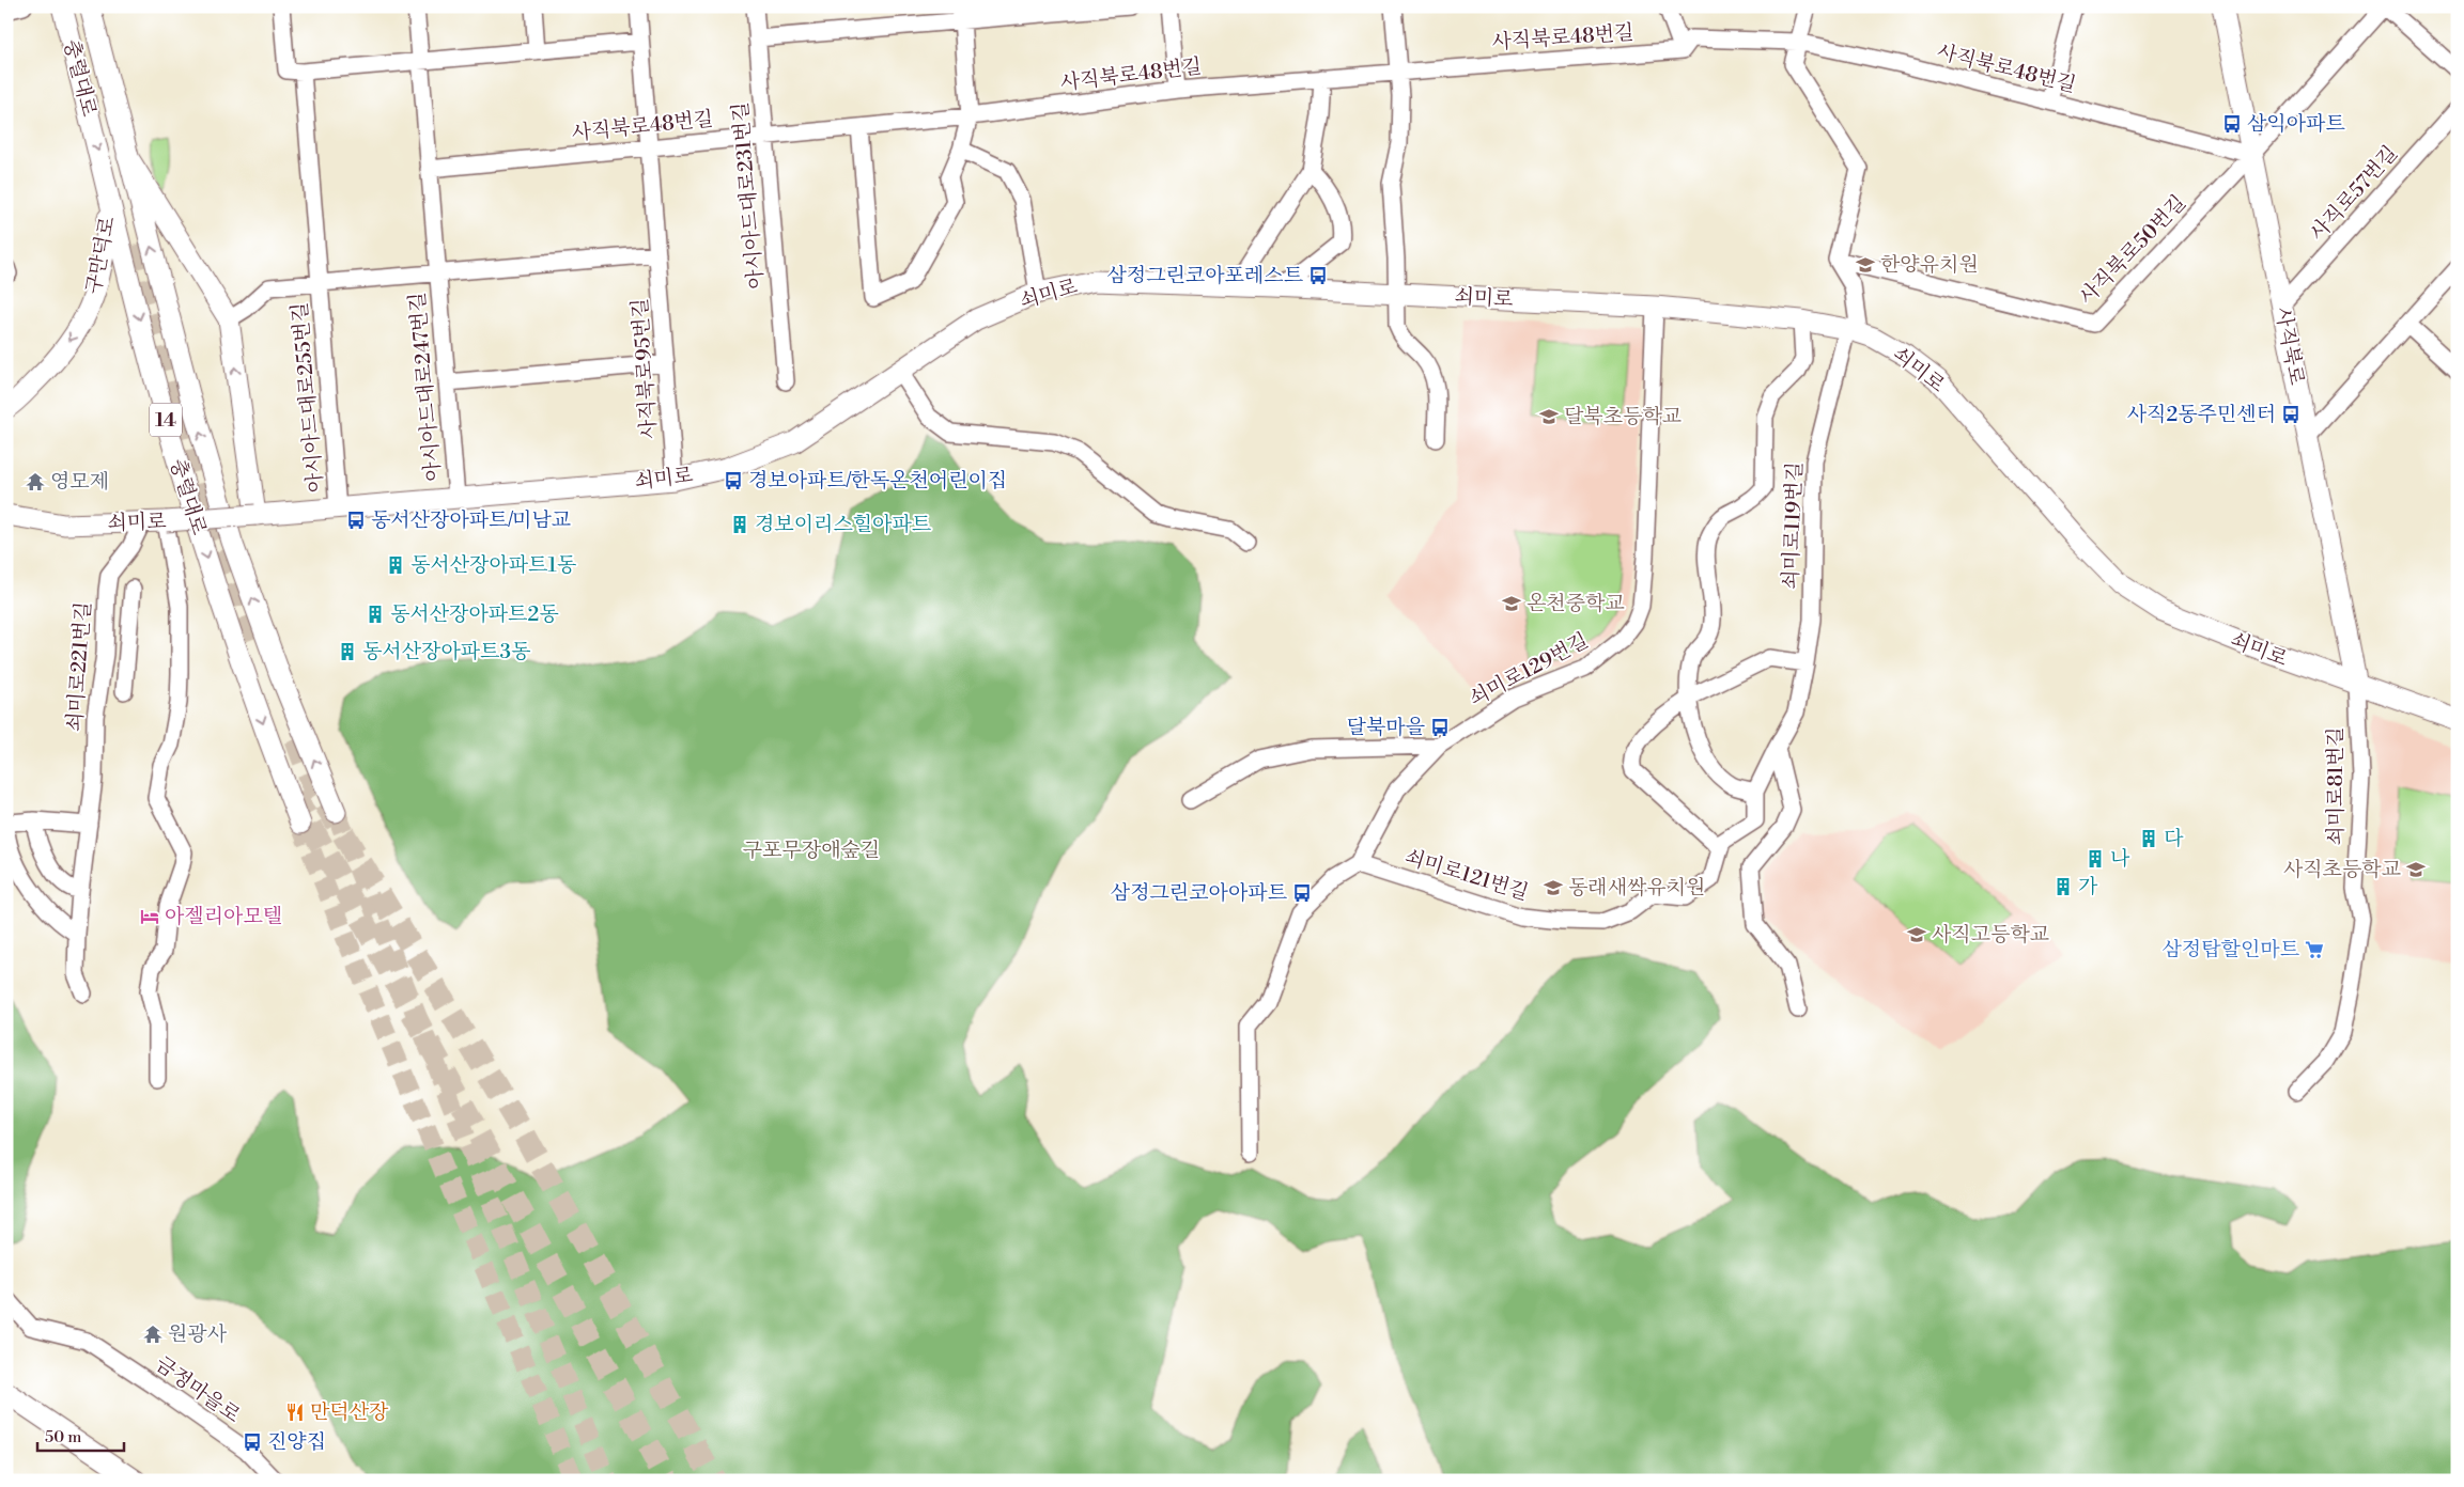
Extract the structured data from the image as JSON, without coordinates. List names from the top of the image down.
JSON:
{
  "streets": {
    "main road": [
      "충렬대로",
      "구만덕로",
      "쇠미로",
      "사직북로",
      "14"
    ],
    "street": [
      "사직북로48번길",
      "사직로57번길",
      "아시아드대로231번길",
      "사직북로50번길",
      "사직북로95번길",
      "아시아드대로247번길",
      "아시아드대로255번길",
      "쇠미로119번길",
      "쇠미로221번길",
      "쇠미로129번길",
      "쇠미로81번길",
      "쇠미로121번길",
      "금정마을로"
    ]
  },
  "crossings": [
    ["사직북로48번길", "아시아드대로231번길"],
    ["사직북로48번길", "사직북로50번길"],
    ["사직북로48번길", "사직북로"],
    ["사직북로48번길", "사직북로95번길"],
    ["사직북로48번길", "아시아드대로247번길"],
    ["충렬대로", "구만덕로"],
    ["사직로57번길", "사직북로"],
    ["사직북로50번길", "사직북로"],
    ["쇠미로", "사직북로"],
    ["쇠미로", "사직북로95번길"],
    ["쇠미로", "아시아드대로247번길"],
    ["쇠미로", "아시아드대로255번길"],
    ["쇠미로", "쇠미로119번길"],
    ["쇠미로", "쇠미로221번길"],
    ["쇠미로", "쇠미로129번길"],
    ["쇠미로", "쇠미로81번길"],
    ["사직북로", "쇠미로81번길"],
    ["아시아드대로247번길", "아시아드대로255번길"],
    ["쇠미로129번길", "쇠미로121번길"]
  ],
  "one_way": ["구만덕로"],
  "parks": ["구포무장애숲길"],
  "places": {
    "bus stop": [
      "삼익아파트",
      "삼정그린코아포레스트",
      "사직2동주민센터",
      "경보아파트/한독온천어린이집",
      "동서산장아파트/미남교",
      "달북마을",
      "삼정그린코아아파트",
      "진양집"
    ],
    "school or university": [
      "한양유치원",
      "달북초등학교",
      "온천중학교",
      "사직초등학교",
      "동래새싹유치원",
      "사직고등학교"
    ],
    "temple": ["영모제", "원광사"],
    "building": [
      "경보이리스힐아파트",
      "동서산장아파트1동",
      "동서산장아파트2동",
      "동서산장아파트3동",
      "다",
      "나",
      "가"
    ],
    "hotel": ["아젤리아모텔"],
    "supermarket": ["삼정탑할인마트"],
    "restaurant": ["만덕산장"]
  },
  "scale_bar": "50 m"
}
